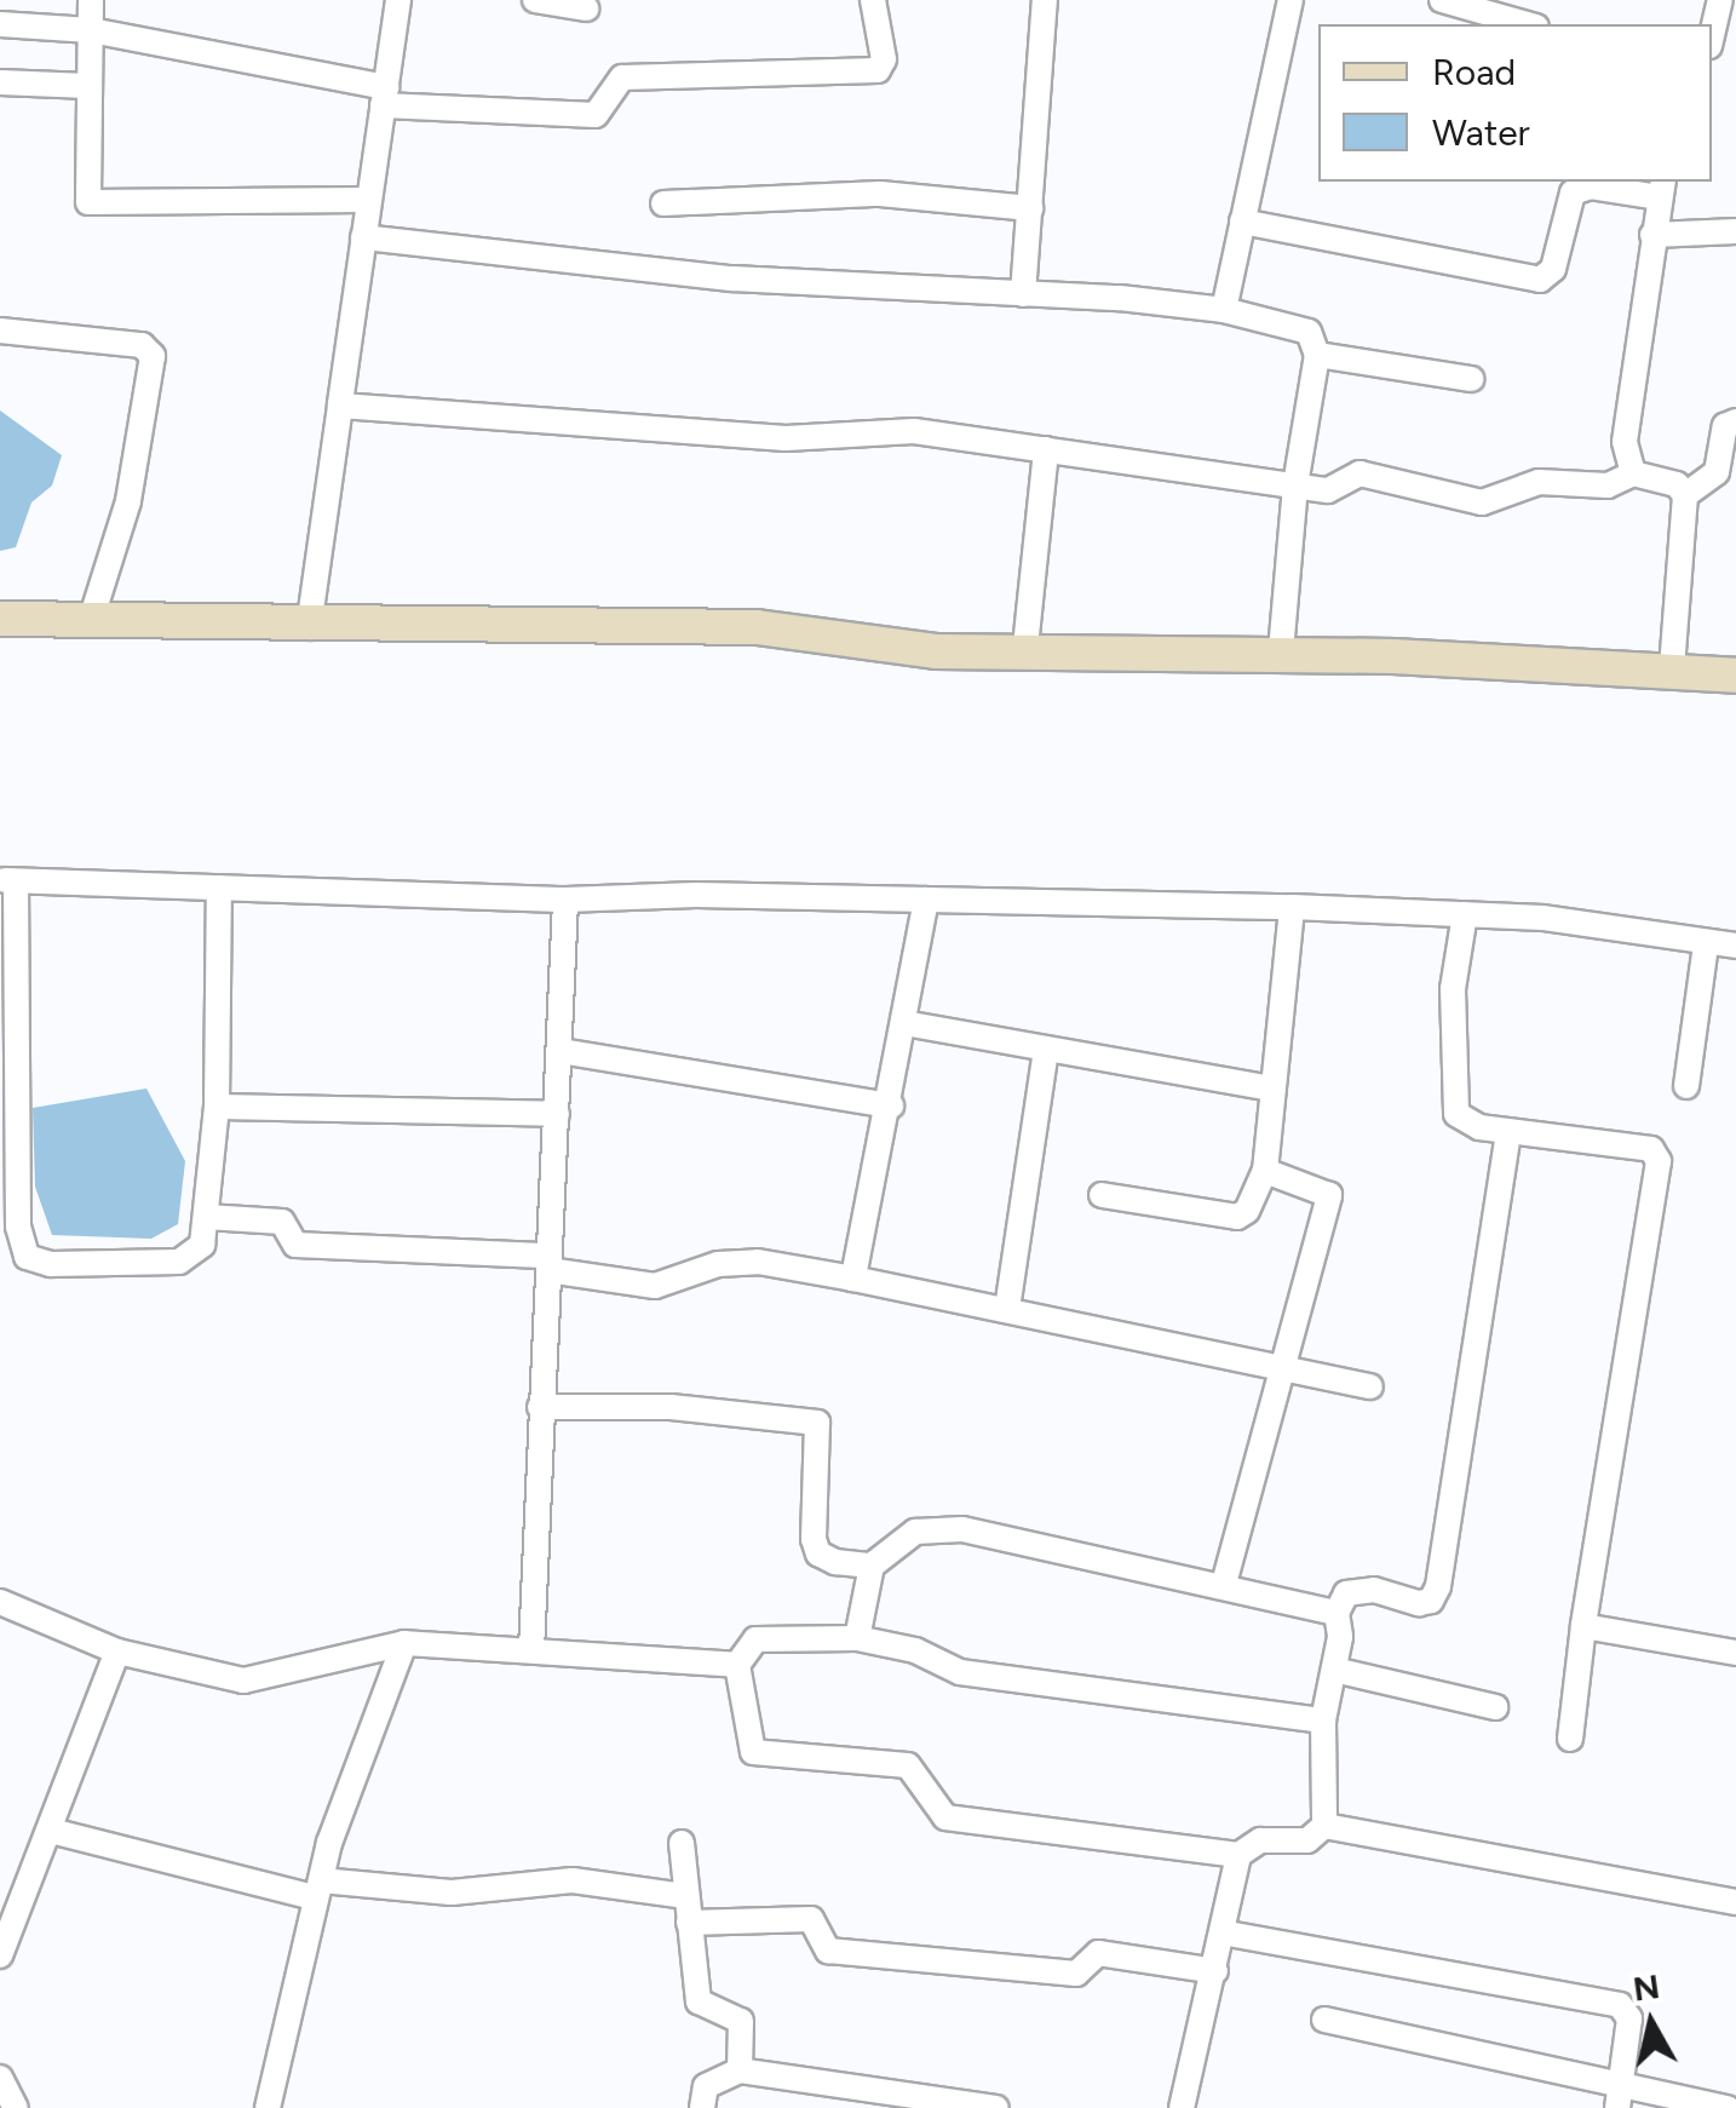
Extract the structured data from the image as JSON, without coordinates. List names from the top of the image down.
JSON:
{
  "legend": ["Road", "Water"],
  "north": "top"
}
